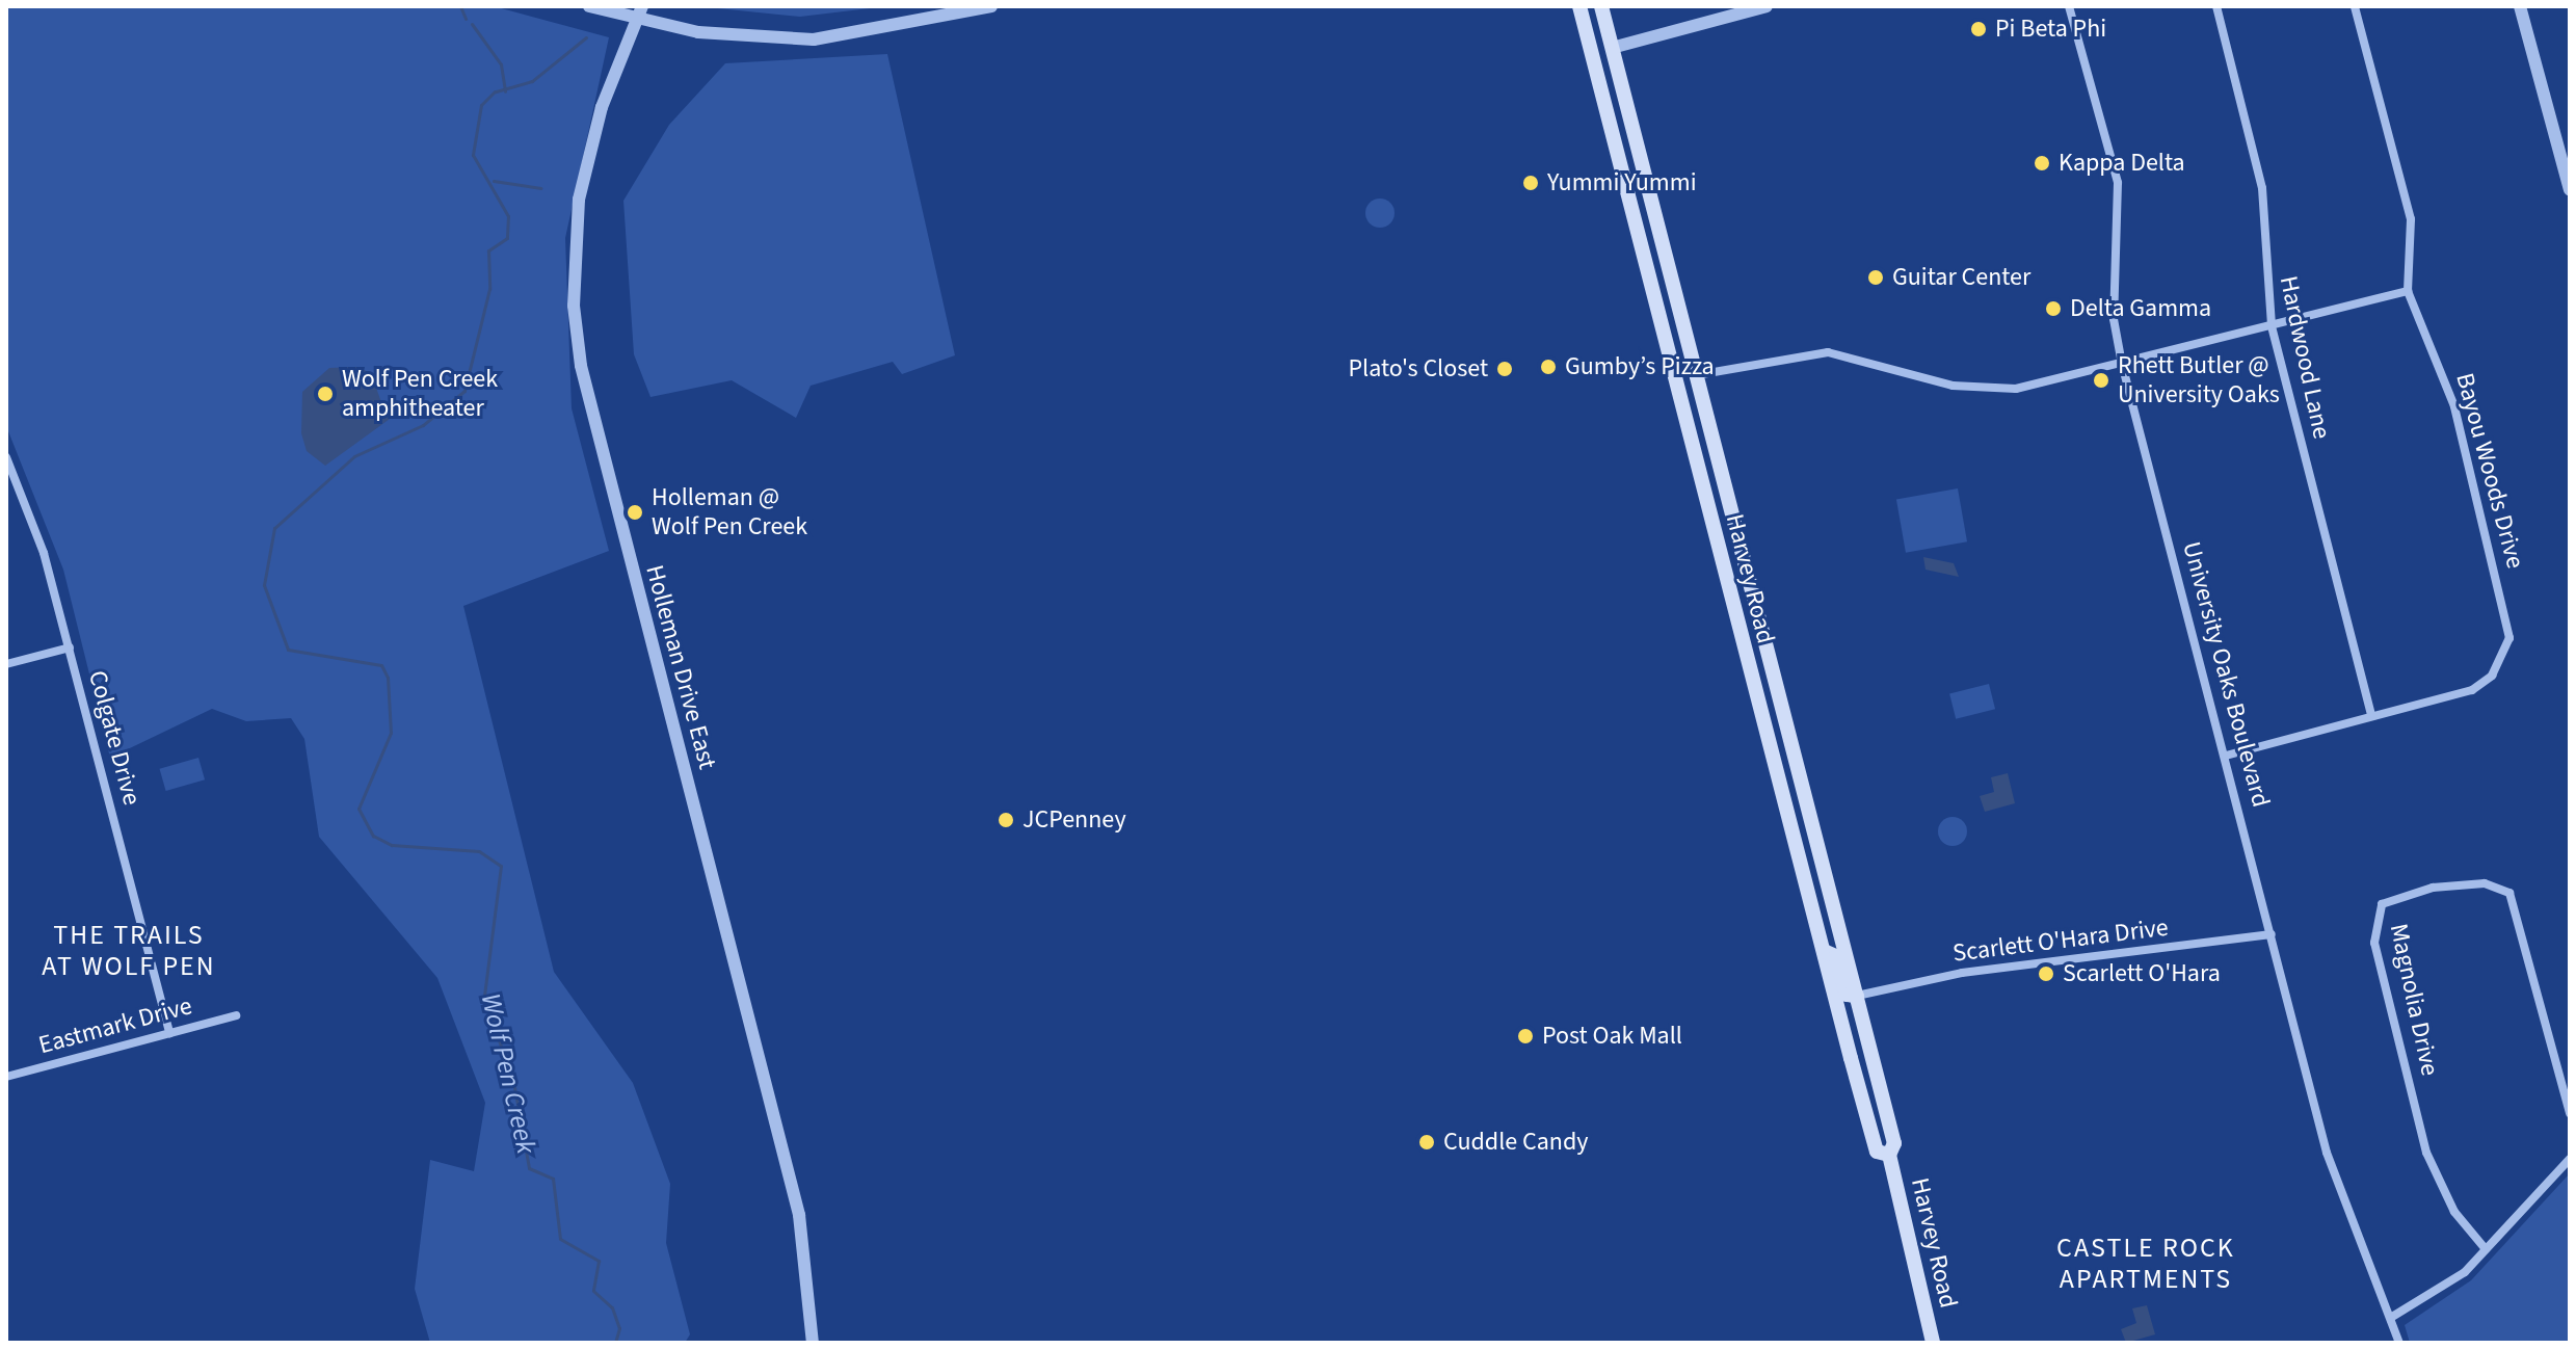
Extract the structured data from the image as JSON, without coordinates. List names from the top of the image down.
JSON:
{
  "streets": {
    "main road": ["Harvey Road"],
    "street": [
      "Hardwood Lane",
      "Bayou Woods Drive",
      "Holleman Drive East",
      "University Oaks Boulevard",
      "Colgate Drive",
      "Scarlett O'Hara Drive",
      "Magnolia Drive",
      "Eastmark Drive"
    ]
  },
  "crossings": [
    ["Hardwood Lane", "Bayou Woods Drive"],
    ["Bayou Woods Drive", "University Oaks Boulevard"],
    ["Harvey Road", "Scarlett O'Hara Drive"],
    ["University Oaks Boulevard", "Scarlett O'Hara Drive"],
    ["Colgate Drive", "Eastmark Drive"]
  ],
  "districts": ["THE TRAILS AT WOLF PEN", "CASTLE ROCK APARTMENTS"],
  "water": ["Wolf Pen Creek"],
  "places": [
    "Pi Beta Phi",
    "Kappa Delta",
    "Yummi Yummi",
    "Guitar Center",
    "Delta Gamma",
    "Gumby’s Pizza",
    "Plato's Closet",
    "Rhett Butler @ University Oaks",
    "Wolf Pen Creek amphitheater",
    "Holleman @ Wolf Pen Creek",
    "JCPenney",
    "Scarlett O'Hara",
    "Post Oak Mall",
    "Cuddle Candy"
  ]
}
